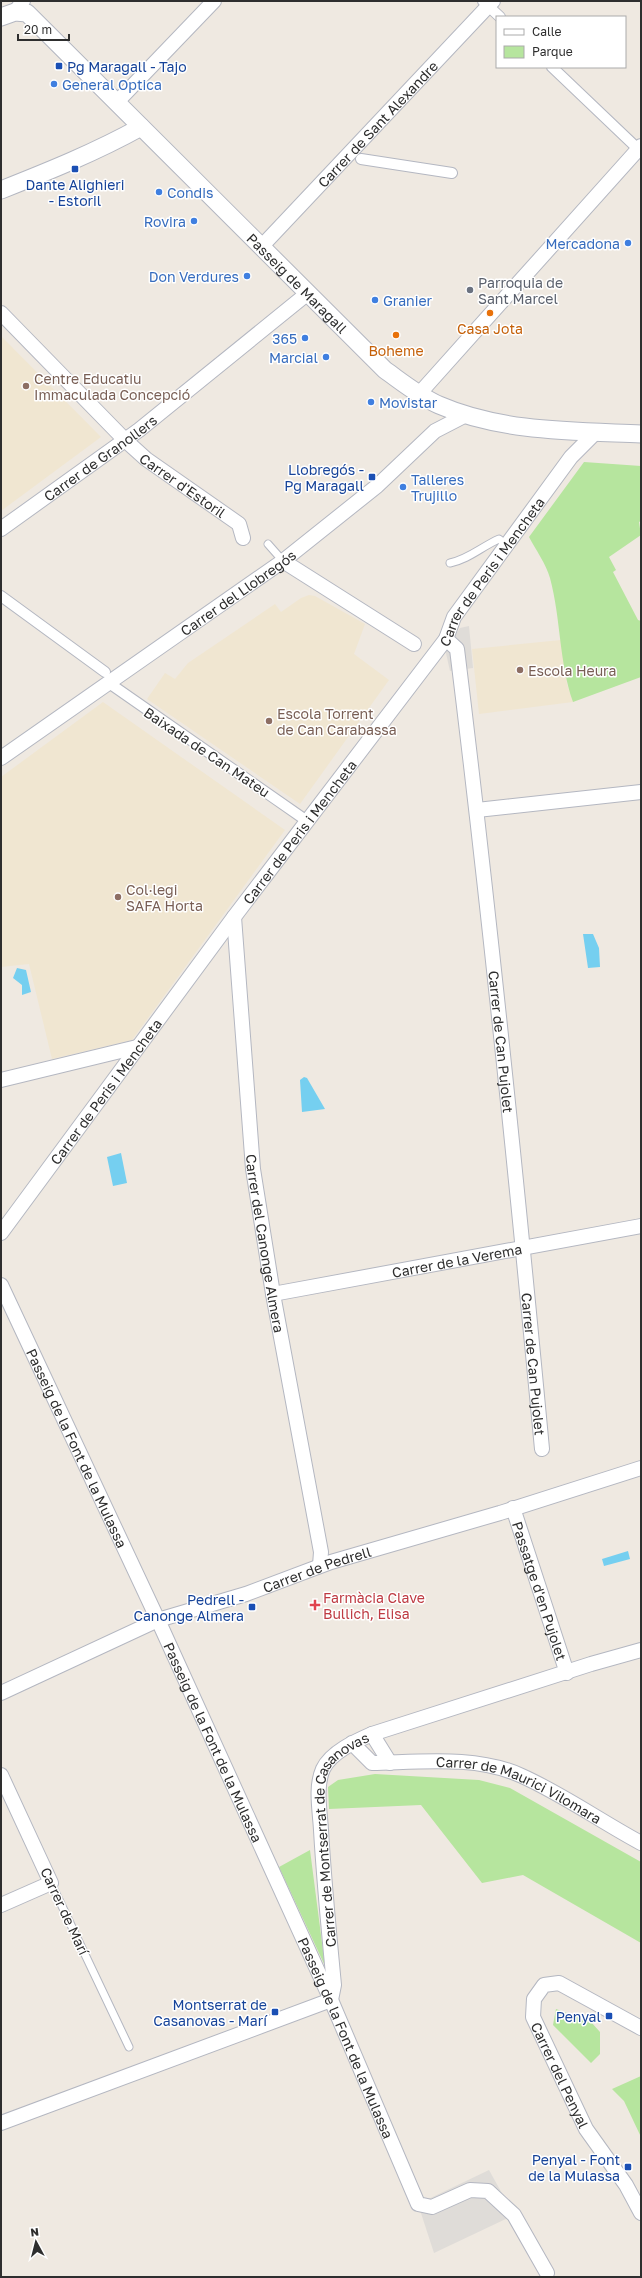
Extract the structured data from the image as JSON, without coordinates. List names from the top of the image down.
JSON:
{
  "streets": {
    "street": [
      "Carrer de Sant Alexandre",
      "Passeig de Maragall",
      "Carrer de Granollers",
      "Carrer d'Estoril",
      "Carrer de Peris i Mencheta",
      "Carrer del Llobregós",
      "Baixada de Can Mateu",
      "Carrer de Can Pujolet",
      "Carrer del Canonge Almera",
      "Carrer de la Verema",
      "Passeig de la Font de la Mulassa",
      "Carrer de Pedrell",
      "Passatge d'en Pujolet",
      "Carrer de Maurici Vilomara",
      "Carrer de Montserrat de Casanovas",
      "Carrer de Marí",
      "Carrer del Penyal"
    ]
  },
  "crossings": [
    ["Carrer de Sant Alexandre", "Passeig de Maragall"],
    ["Passeig de Maragall", "Carrer de Granollers"],
    ["Passeig de Maragall", "Carrer de Peris i Mencheta"],
    ["Passeig de Maragall", "Carrer del Llobregós"],
    ["Carrer de Granollers", "Carrer d'Estoril"],
    ["Carrer de Peris i Mencheta", "Baixada de Can Mateu"],
    ["Carrer de Peris i Mencheta", "Carrer de Can Pujolet"],
    ["Carrer de Peris i Mencheta", "Carrer del Canonge Almera"],
    ["Carrer del Llobregós", "Baixada de Can Mateu"],
    ["Carrer de Can Pujolet", "Carrer de la Verema"],
    ["Carrer del Canonge Almera", "Carrer de la Verema"],
    ["Carrer del Canonge Almera", "Carrer de Pedrell"],
    ["Passeig de la Font de la Mulassa", "Carrer de Pedrell"],
    ["Passeig de la Font de la Mulassa", "Carrer de Montserrat de Casanovas"],
    ["Carrer de Pedrell", "Passatge d'en Pujolet"],
    ["Passatge d'en Pujolet", "Carrer de Montserrat de Casanovas"],
    ["Carrer de Maurici Vilomara", "Carrer de Montserrat de Casanovas"]
  ],
  "places": {
    "transit": [
      "Pg Maragall - Tajo",
      "Dante Alighieri - Estoril",
      "Llobregós - Pg Maragall",
      "Pedrell - Canonge Almera",
      "Montserrat de Casanovas - Marí",
      "Penyal",
      "Penyal - Font de la Mulassa"
    ],
    "other": [
      "General Optica",
      "Condis",
      "Rovira",
      "Mercadona",
      "Don Verdures",
      "Parroquia de Sant Marcel",
      "Granier",
      "Casa Jota",
      "Boheme",
      "365",
      "Marcial",
      "Centre Educatiu Immaculada Concepció",
      "Movistar",
      "Talleres Trujillo",
      "Escola Heura",
      "Escola Torrent de Can Carabassa",
      "Col·legi SAFA Horta"
    ],
    "health": ["Farmàcia Clave Bullich, Elisa"]
  },
  "legend": ["Calle", "Parque"],
  "scale_bar": "20 m",
  "north": "top"
}
